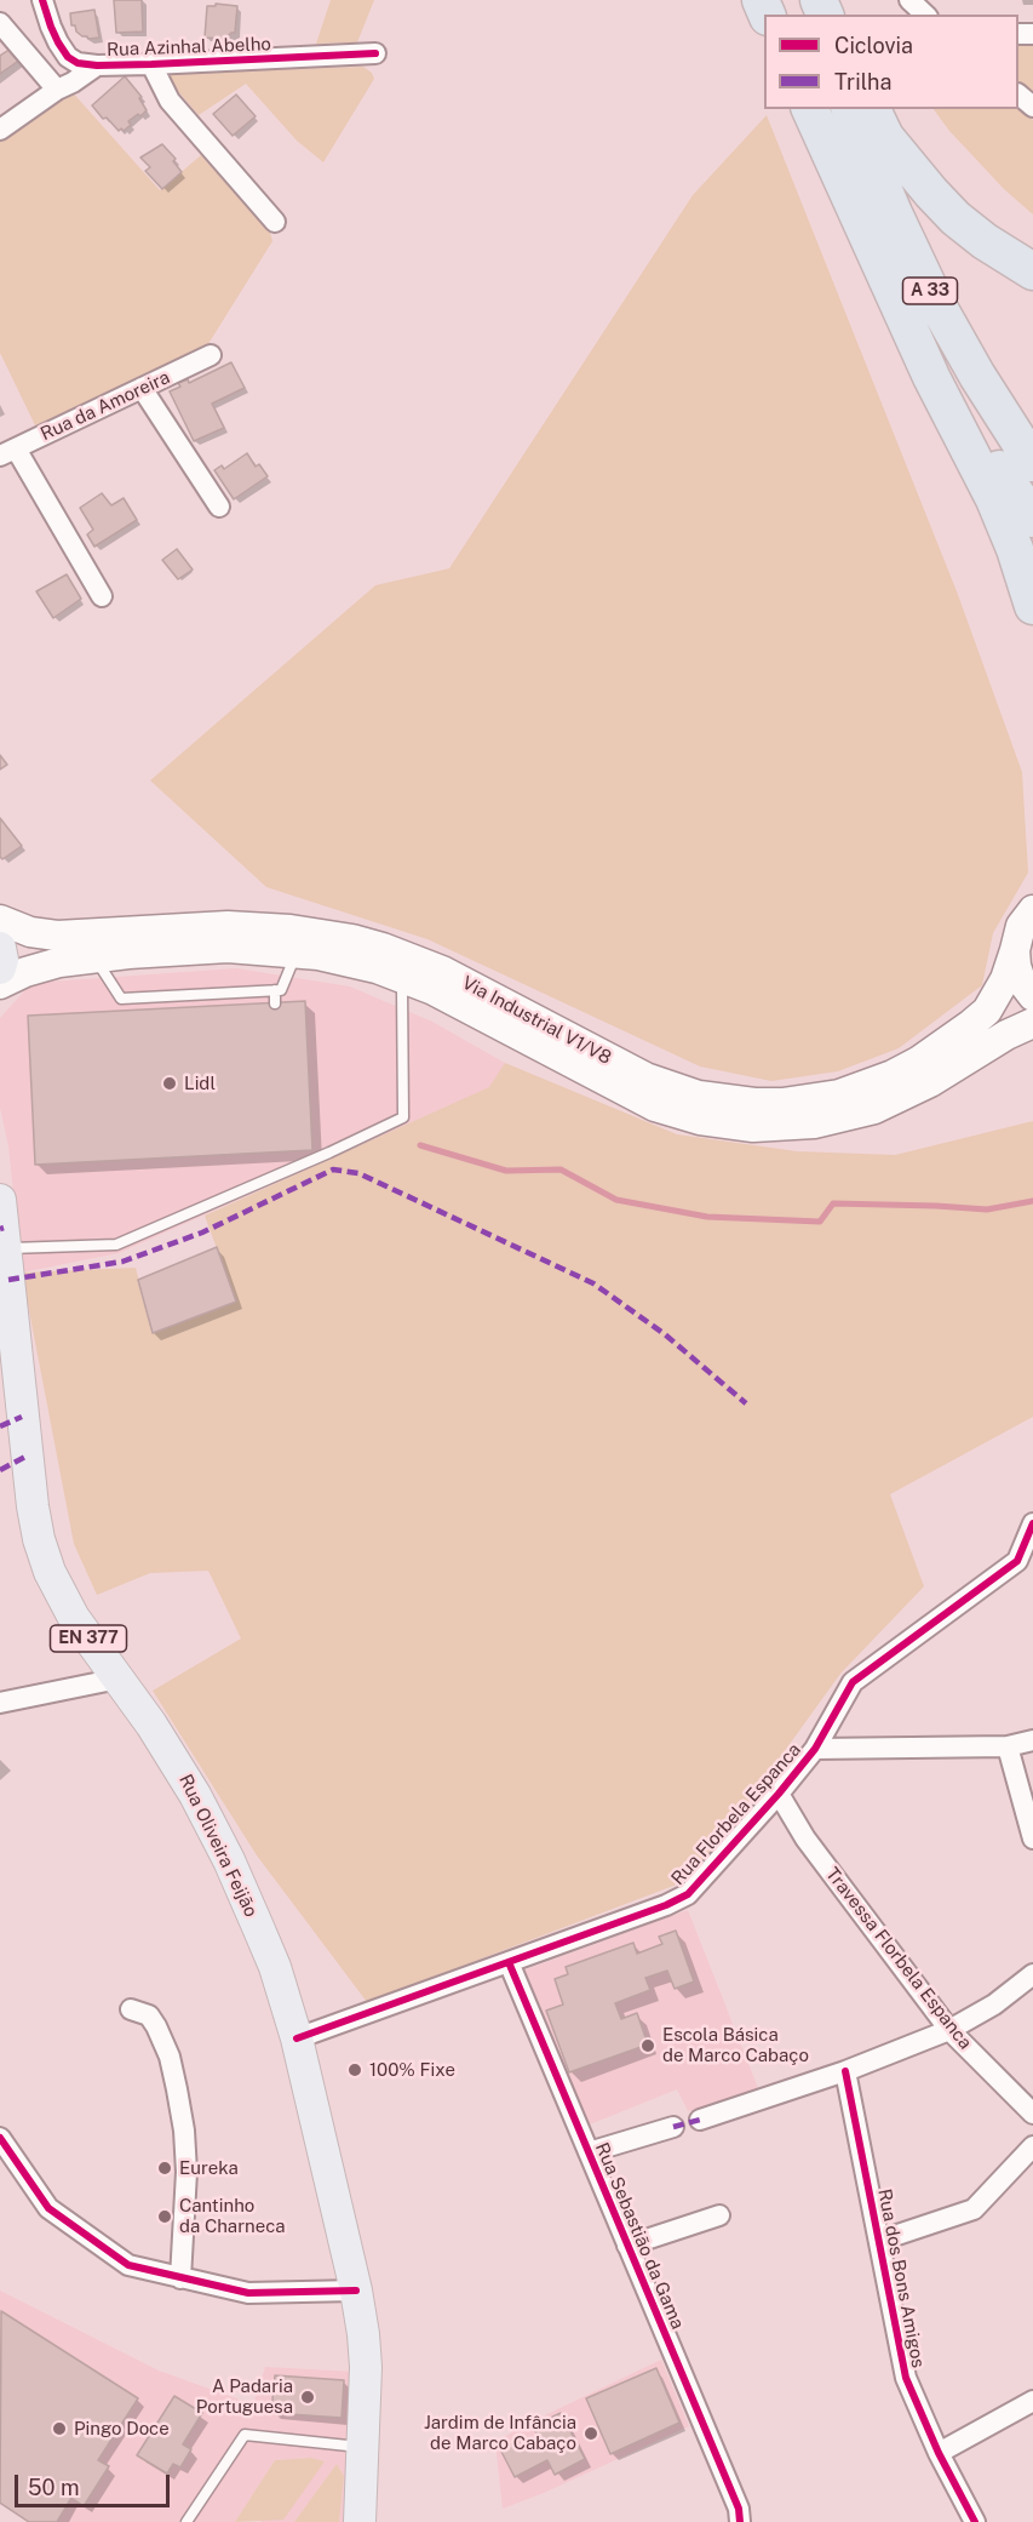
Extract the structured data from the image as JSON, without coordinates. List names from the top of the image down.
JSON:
{
  "streets": {
    "highway": ["A 33"],
    "main road": ["Via Industrial V1/V8", "EN 377", "Rua Oliveira Feijão"],
    "street": [
      "Rua Azinhal Abelho",
      "Rua da Amoreira",
      "Rua Florbela Espanca",
      "Travessa Florbela Espanca",
      "Rua Sebastião da Gama",
      "Rua dos Bons Amigos"
    ]
  },
  "crossings": [
    ["Rua Florbela Espanca", "Rua Oliveira Feijão"],
    ["Rua Florbela Espanca", "Travessa Florbela Espanca"],
    ["Rua Florbela Espanca", "Rua Sebastião da Gama"]
  ],
  "places": [
    "Lidl",
    "Escola Básica de Marco Cabaço",
    "100% Fixe",
    "Eureka",
    "Cantinho da Charneca",
    "A Padaria Portuguesa",
    "Pingo Doce",
    "Jardim de Infância de Marco Cabaço"
  ],
  "legend": ["Ciclovia", "Trilha"],
  "scale_bar": "50 m"
}
